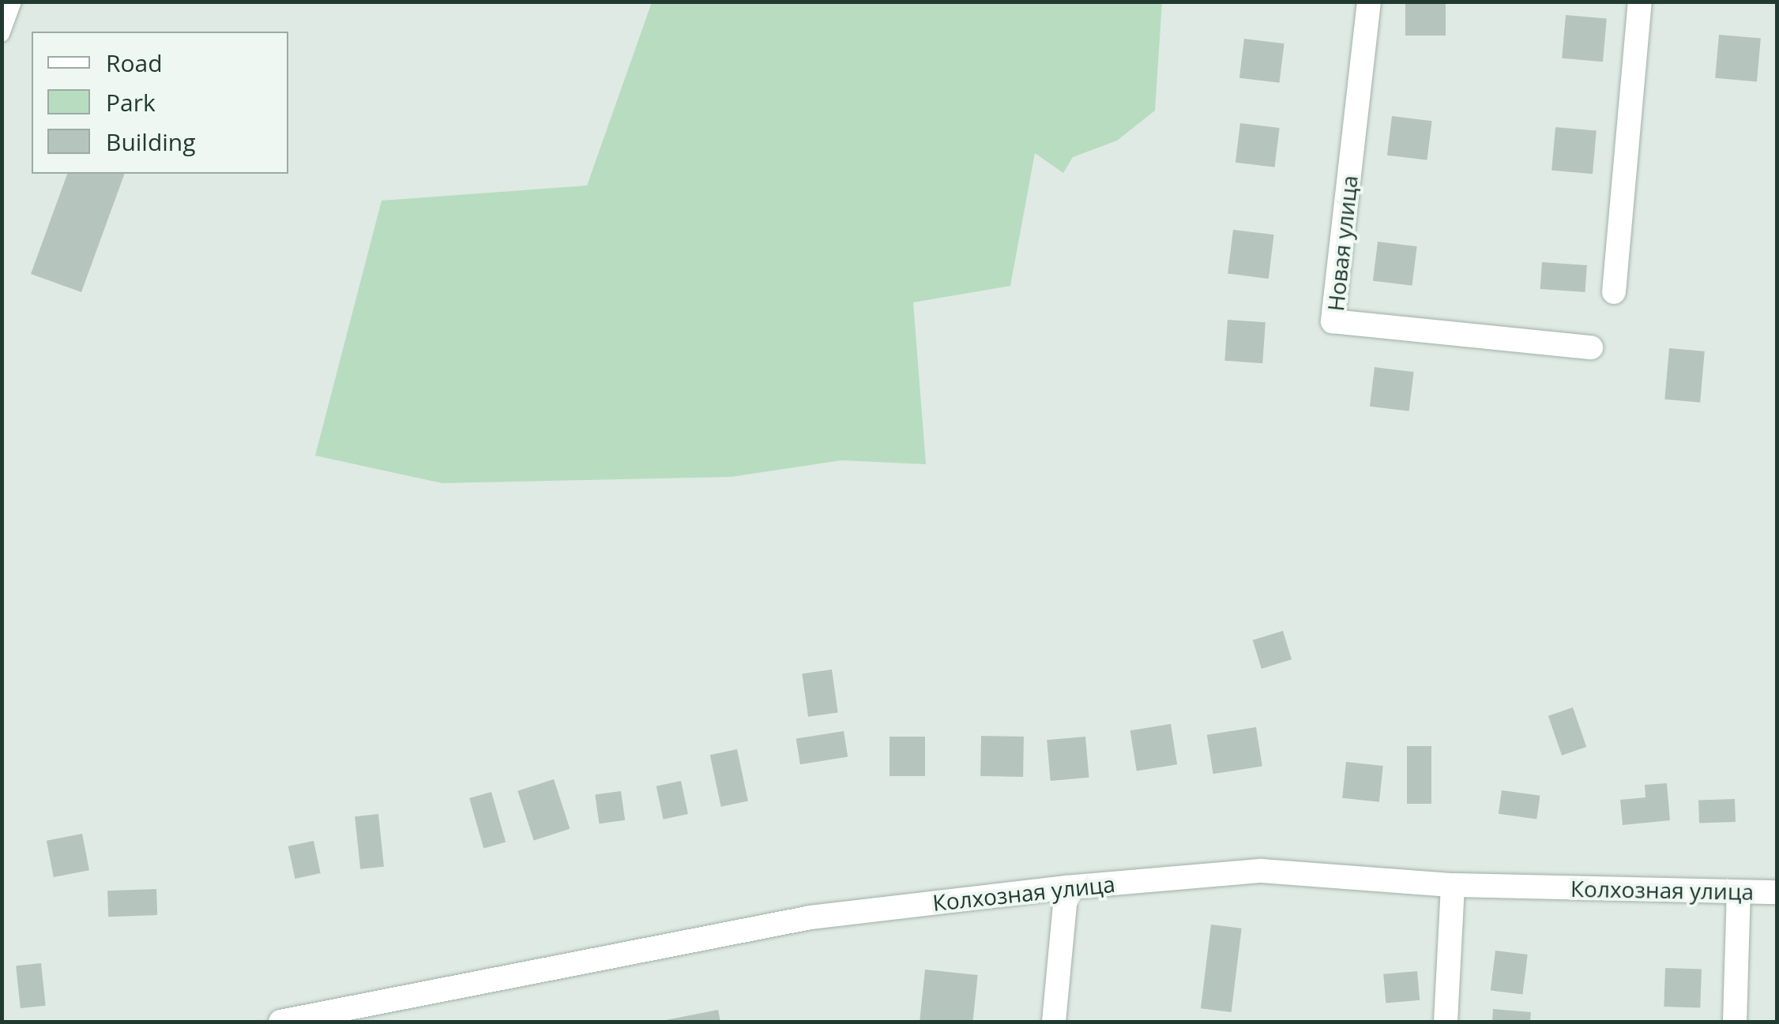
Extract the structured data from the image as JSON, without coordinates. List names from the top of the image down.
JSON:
{
  "streets": {
    "street": ["Новая улица", "Колхозная улица"]
  },
  "legend": ["Road", "Park", "Building"]
}
